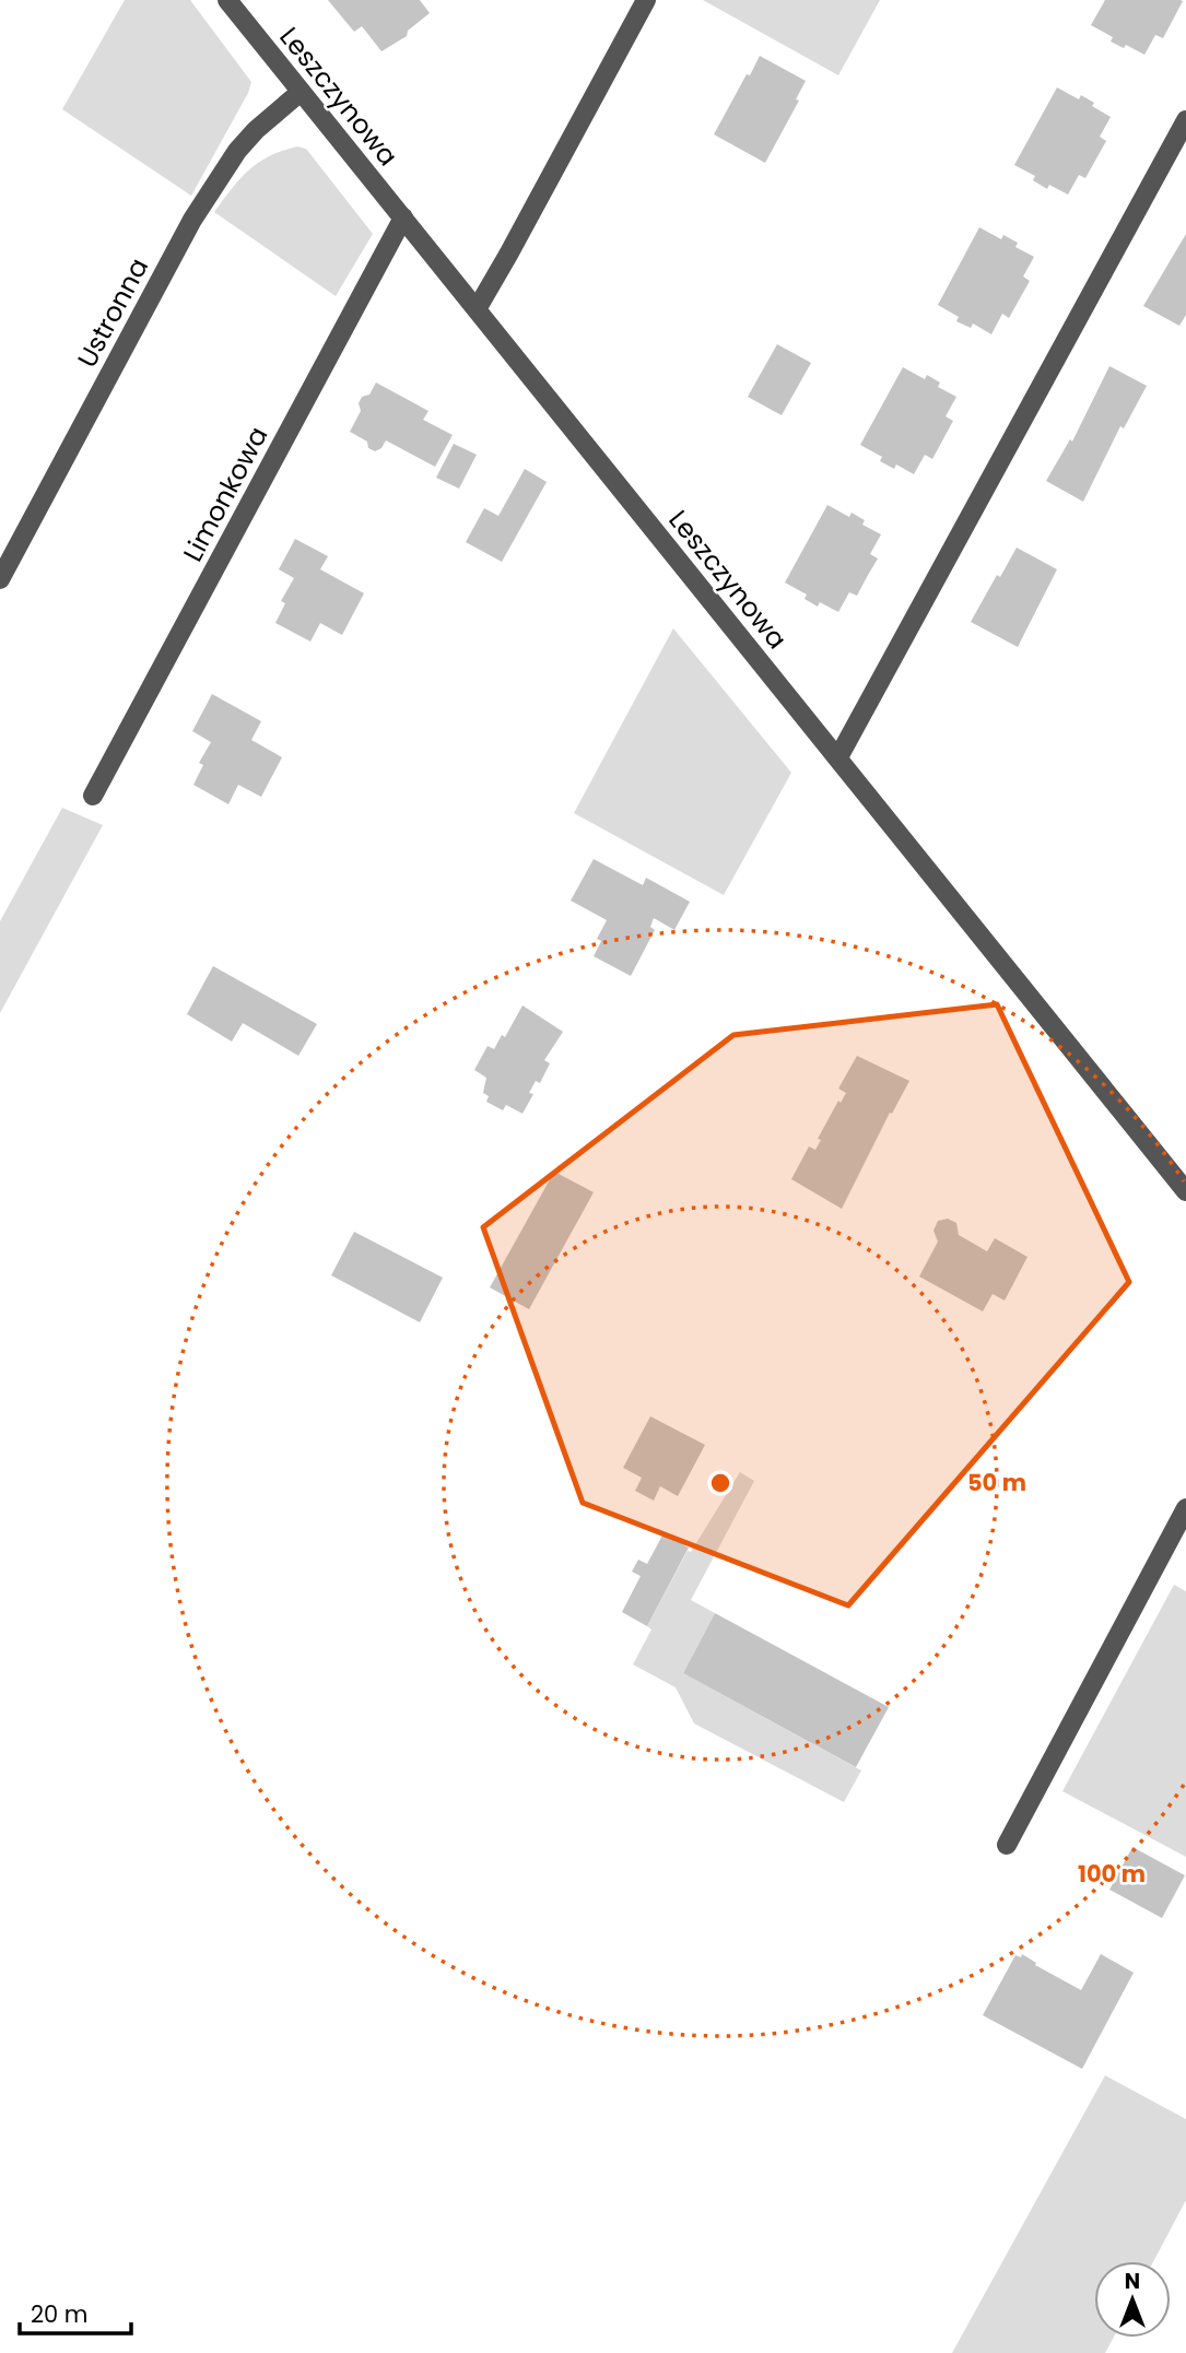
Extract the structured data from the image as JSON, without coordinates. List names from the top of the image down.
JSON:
{
  "streets": {
    "street": ["Leszczynowa", "Ustronna", "Limonkowa"]
  },
  "crossings": [
    ["Leszczynowa", "Ustronna"],
    ["Leszczynowa", "Limonkowa"]
  ],
  "scale_bar": "20 m",
  "north": "top",
  "rings": ["50 m", "100 m"]
}
